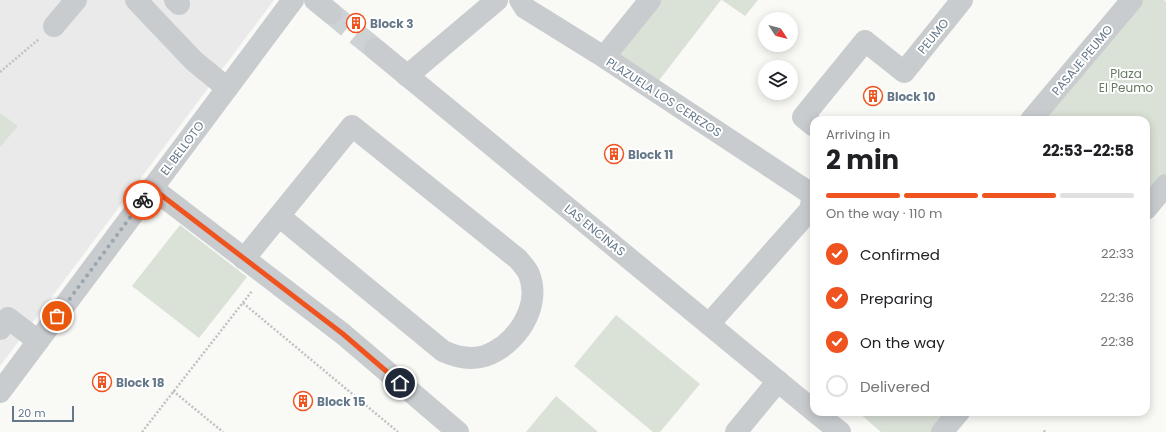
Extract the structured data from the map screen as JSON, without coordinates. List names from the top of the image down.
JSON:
{
  "streets": {
    "street": [
      "PEUMO",
      "PASAJE PEUMO",
      "PLAZUELA LOS CEREZOS",
      "EL BELLOTO",
      "LAS ENCINAS"
    ]
  },
  "crossings": [
    ["PLAZUELA LOS CEREZOS", "LAS ENCINAS"]
  ],
  "parks": ["Plaza El Peumo"],
  "places": {
    "building": [
      "Block 3",
      "Block 10",
      "Block 11",
      "Block 18",
      "Block 15"
    ]
  },
  "scale_bar": "20 m",
  "north": "bottom right",
  "page": {
    "heading": ["2 min", "Arriving in", "22:53–22:58"],
    "bar": "On the way · 110 m",
    "list": [
      ["Confirmed", "22:33"],
      ["Preparing", "22:36"],
      ["On the way", "22:38"],
      "Delivered"
    ],
    "scale": "20 m"
  }
}
